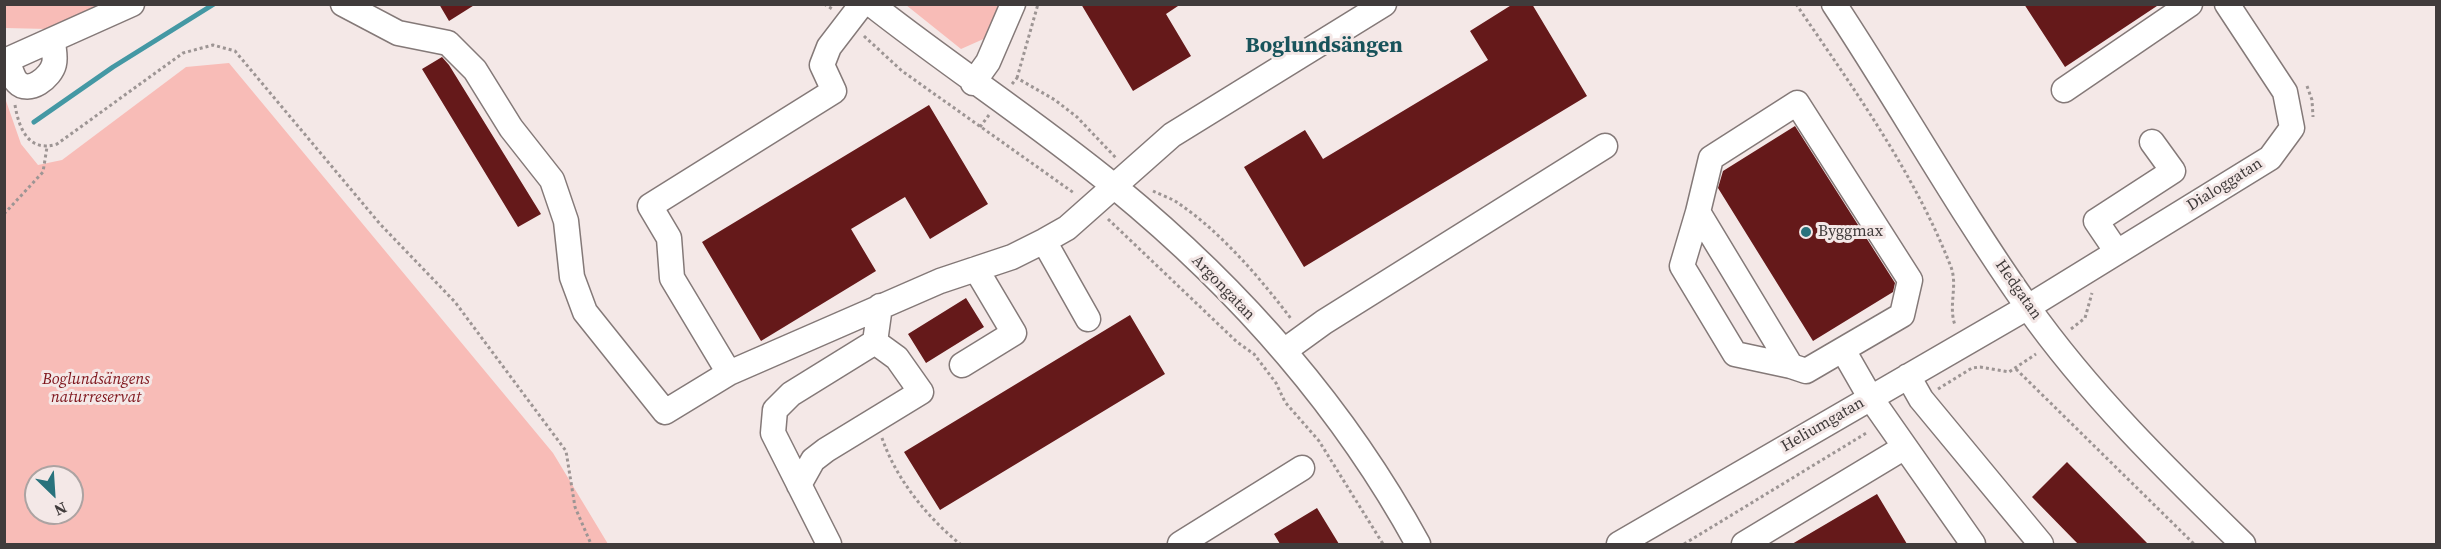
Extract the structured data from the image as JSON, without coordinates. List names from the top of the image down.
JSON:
{
  "streets": {
    "street": [
      "Dialoggatan",
      "Argongatan",
      "Hedgatan",
      "Heliumgatan"
    ]
  },
  "crossings": [
    ["Dialoggatan", "Hedgatan"],
    ["Dialoggatan", "Heliumgatan"],
    ["Hedgatan", "Heliumgatan"]
  ],
  "districts": ["Boglundsängen"],
  "parks": ["Boglundsängens naturreservat"],
  "places": ["Byggmax"],
  "north": "bottom right"
}
